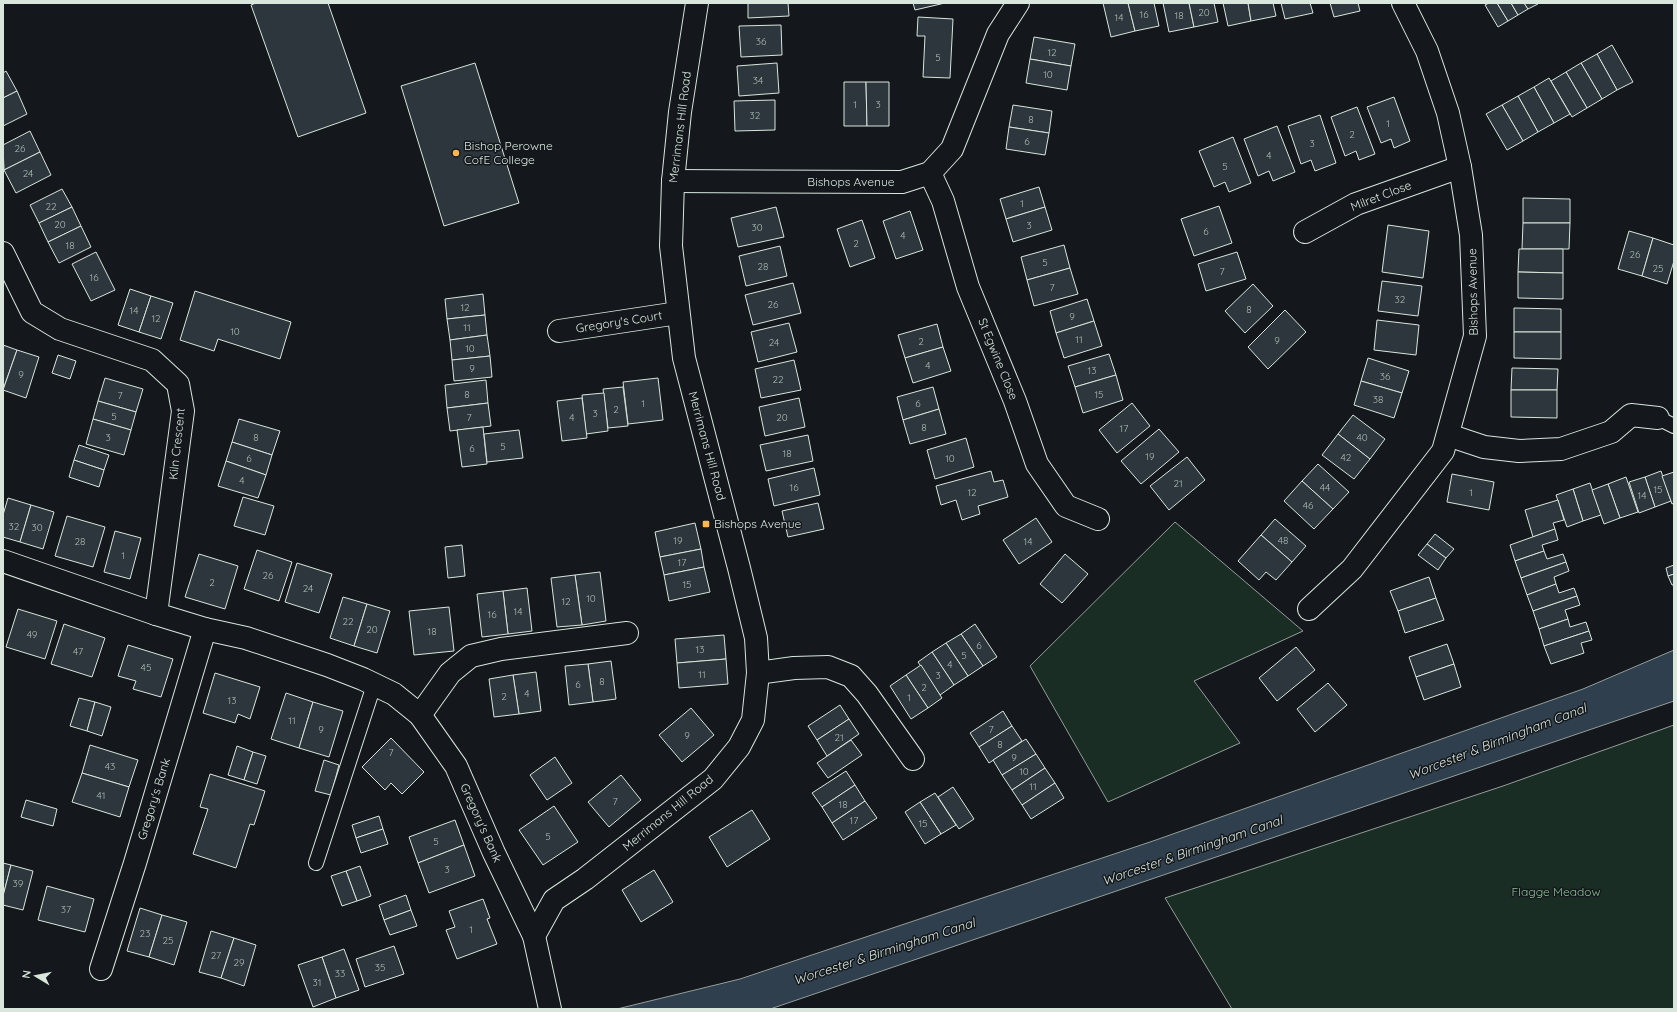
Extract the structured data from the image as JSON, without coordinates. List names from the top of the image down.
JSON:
{
  "streets": {
    "street": [
      "Merrimans Hill Road",
      "Bishops Avenue",
      "Milret Close",
      "Gregory's Court",
      "St Egwine Close",
      "Kiln Crescent",
      "Gregory's Bank"
    ]
  },
  "crossings": [
    ["Merrimans Hill Road", "Bishops Avenue"],
    ["Merrimans Hill Road", "Gregory's Court"],
    ["Merrimans Hill Road", "Gregory's Bank"],
    ["Bishops Avenue", "Milret Close"],
    ["Bishops Avenue", "St Egwine Close"],
    ["Kiln Crescent", "Gregory's Bank"]
  ],
  "water": ["Worcester & Birmingham Canal"],
  "parks": ["Flagge Meadow"],
  "places": {
    "other": ["Bishop Perowne CofE College"],
    "transit": ["Bishops Avenue"]
  },
  "house_numbers": [
    "20",
    "16",
    "18",
    "14",
    "36",
    "12",
    "5",
    "10",
    "34",
    "1",
    "3",
    "32",
    "8",
    "1",
    "2",
    "6",
    "3",
    "26",
    "4",
    "5",
    "24",
    "1",
    "22",
    "20",
    "3",
    "30",
    "6",
    "4",
    "2",
    "18",
    "26",
    "5",
    "28",
    "25",
    "7",
    "16",
    "7",
    "32",
    "26",
    "12",
    "8",
    "14",
    "9",
    "12",
    "11",
    "10",
    "11",
    "9",
    "2",
    "24",
    "10",
    "4",
    "9",
    "13",
    "9",
    "36",
    "22",
    "8",
    "15",
    "7",
    "38",
    "1",
    "6",
    "2",
    "3",
    "5",
    "7",
    "4",
    "20",
    "8",
    "17",
    "3",
    "8",
    "40",
    "5",
    "6",
    "18",
    "19",
    "42",
    "6",
    "10",
    "4",
    "21",
    "16",
    "44",
    "15",
    "12",
    "1",
    "14",
    "46",
    "32",
    "30",
    "19",
    "48",
    "28",
    "14",
    "1",
    "17",
    "26",
    "2",
    "15",
    "24",
    "10",
    "12",
    "14",
    "16",
    "22",
    "20",
    "18",
    "49",
    "6",
    "13",
    "47",
    "5",
    "4",
    "45",
    "11",
    "3",
    "8",
    "6",
    "2",
    "4",
    "2",
    "1",
    "13",
    "11",
    "9",
    "7",
    "9",
    "21",
    "8",
    "7",
    "9",
    "43",
    "10",
    "11",
    "41",
    "7",
    "18",
    "17",
    "15",
    "5",
    "5",
    "3",
    "39",
    "37",
    "1",
    "23",
    "25",
    "27",
    "29",
    "35",
    "33",
    "31"
  ],
  "north": "left"
}
